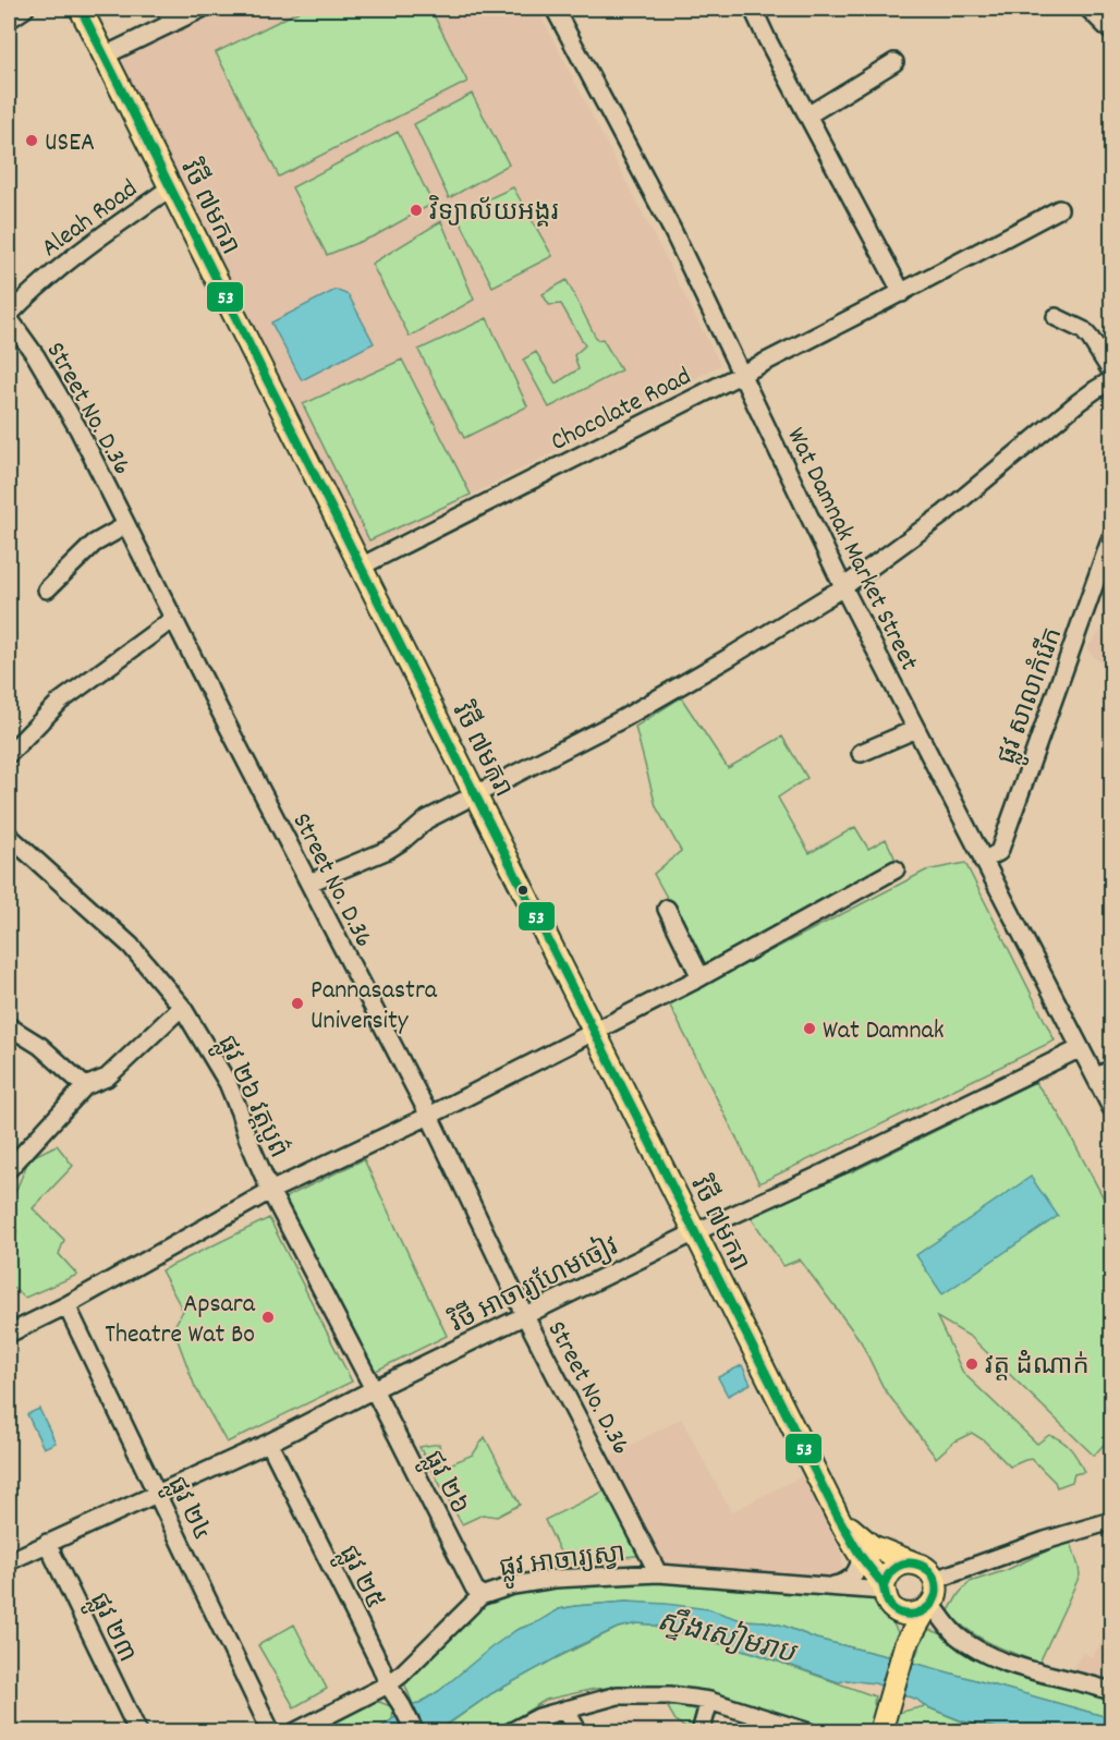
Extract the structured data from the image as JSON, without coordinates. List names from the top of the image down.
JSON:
{
  "streets": {
    "main road": ["វិថី ៧មករា"],
    "street": [
      "Aleah Road",
      "Street No. D.36",
      "Chocolate Road",
      "Wat Damnak Market Street",
      "ផ្លូវ សាលាកំរើក",
      "ផ្លូវ ២៦ វត្តបូព៌",
      "វិថី អាចារ្យហែមចៀវ",
      "ផ្លូវ ២៦",
      "ផ្លូវ ២៤",
      "ផ្លូវ អាចារ្យស្វា",
      "ផ្លូវ ២៥",
      "ផ្លូវ ២៣"
    ]
  },
  "crossings": [
    ["វិថី ៧មករា", "Aleah Road"],
    ["វិថី ៧មករា", "Chocolate Road"],
    ["វិថី ៧មករា", "វិថី អាចារ្យហែមចៀវ"],
    ["វិថី ៧មករា", "ផ្លូវ អាចារ្យស្វា"],
    ["Aleah Road", "Street No. D.36"],
    ["Street No. D.36", "វិថី អាចារ្យហែមចៀវ"],
    ["Street No. D.36", "ផ្លូវ អាចារ្យស្វា"],
    ["Chocolate Road", "Wat Damnak Market Street"],
    ["Wat Damnak Market Street", "ផ្លូវ សាលាកំរើក"],
    ["Wat Damnak Market Street", "វិថី អាចារ្យហែមចៀវ"],
    ["ផ្លូវ ២៦ វត្តបូព៌", "វិថី អាចារ្យហែមចៀវ"],
    ["ផ្លូវ ២៦ វត្តបូព៌", "ផ្លូវ ២៦"],
    ["វិថី អាចារ្យហែមចៀវ", "ផ្លូវ ២៦"],
    ["វិថី អាចារ្យហែមចៀវ", "ផ្លូវ ២៤"],
    ["វិថី អាចារ្យហែមចៀវ", "ផ្លូវ ២៥"],
    ["វិថី អាចារ្យហែមចៀវ", "ផ្លូវ ២៣"],
    ["ផ្លូវ ២៦", "ផ្លូវ អាចារ្យស្វា"],
    ["ផ្លូវ អាចារ្យស្វា", "ផ្លូវ ២៥"]
  ],
  "water": ["ស្ទឹងសៀមរាប"],
  "places": [
    "USEA",
    "វិទ្យាល័យអង្គរ",
    "Pannasastra University",
    "Wat Damnak",
    "Apsara Theatre Wat Bo",
    "វត្ត ដំំណាក់"
  ],
  "lines": ["transit line 53"]
}
